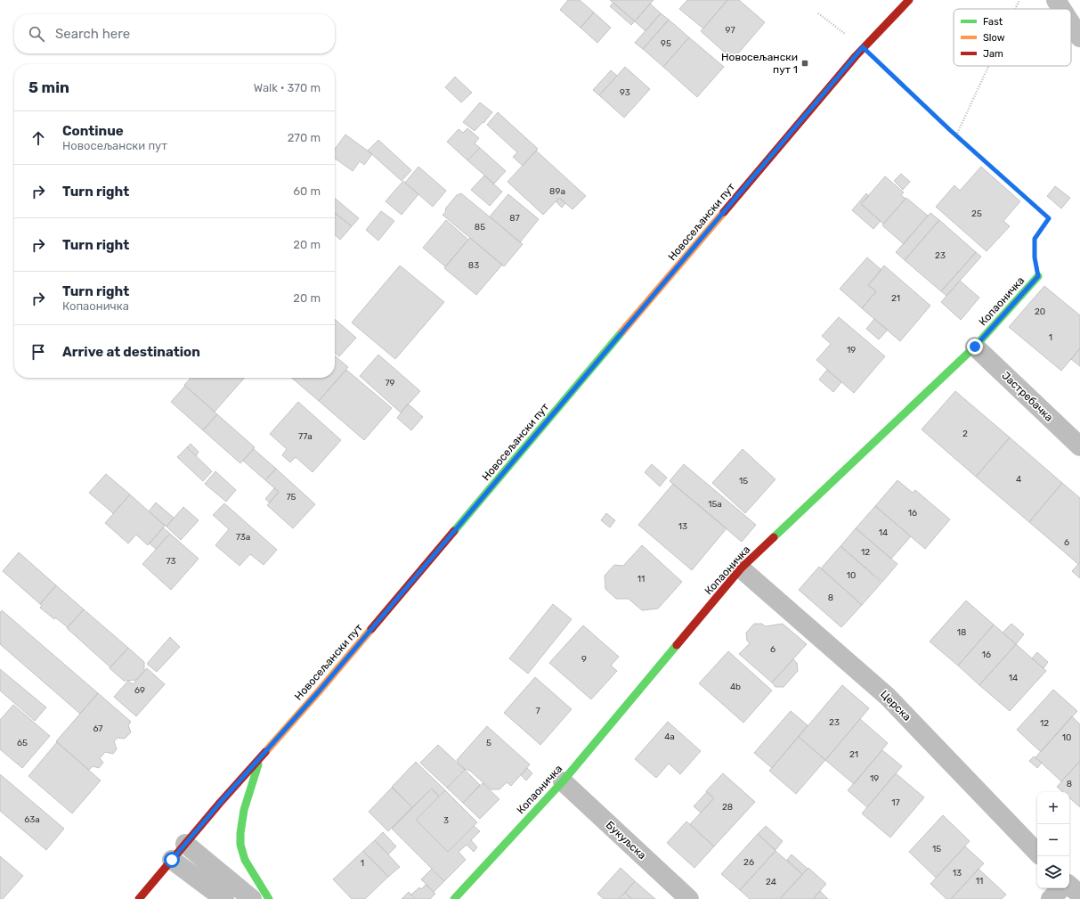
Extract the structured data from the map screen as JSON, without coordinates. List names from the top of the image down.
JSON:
{
  "streets": {
    "main road": ["Новосељански пут", "Копаоничка"],
    "street": ["Јастребачка", "Церска", "Букуљска"]
  },
  "crossings": [
    ["Копаоничка", "Јастребачка"],
    ["Копаоничка", "Церска"],
    ["Копаоничка", "Букуљска"]
  ],
  "places": {
    "transit": ["Новосељански пут 1"]
  },
  "house_numbers": [
    "97",
    "95",
    "93",
    "89a",
    "25",
    "87",
    "85",
    "23",
    "83",
    "21",
    "20",
    "1",
    "19",
    "79",
    "2",
    "77a",
    "4",
    "15",
    "75",
    "15a",
    "16",
    "13",
    "14",
    "73a",
    "6",
    "12",
    "73",
    "10",
    "11",
    "8",
    "18",
    "6",
    "16",
    "9",
    "14",
    "4b",
    "69",
    "7",
    "23",
    "12",
    "67",
    "4a",
    "10",
    "65",
    "5",
    "21",
    "19",
    "8",
    "17",
    "28",
    "63a",
    "3",
    "15",
    "26",
    "1",
    "13",
    "11",
    "24"
  ],
  "legend": ["Fast", "Slow", "Jam"],
  "page": {
    "search": "Search here",
    "heading": ["5 min", "Walk · 370 m"],
    "list": [
      ["Continue", "Новосељански пут", "270 m"],
      ["Turn right", "60 m"],
      ["Turn right", "20 m"],
      ["Turn right", "Копаоничка", "20 m"],
      "Arrive at destination"
    ],
    "map_buttons": ["+", "−"]
  }
}
